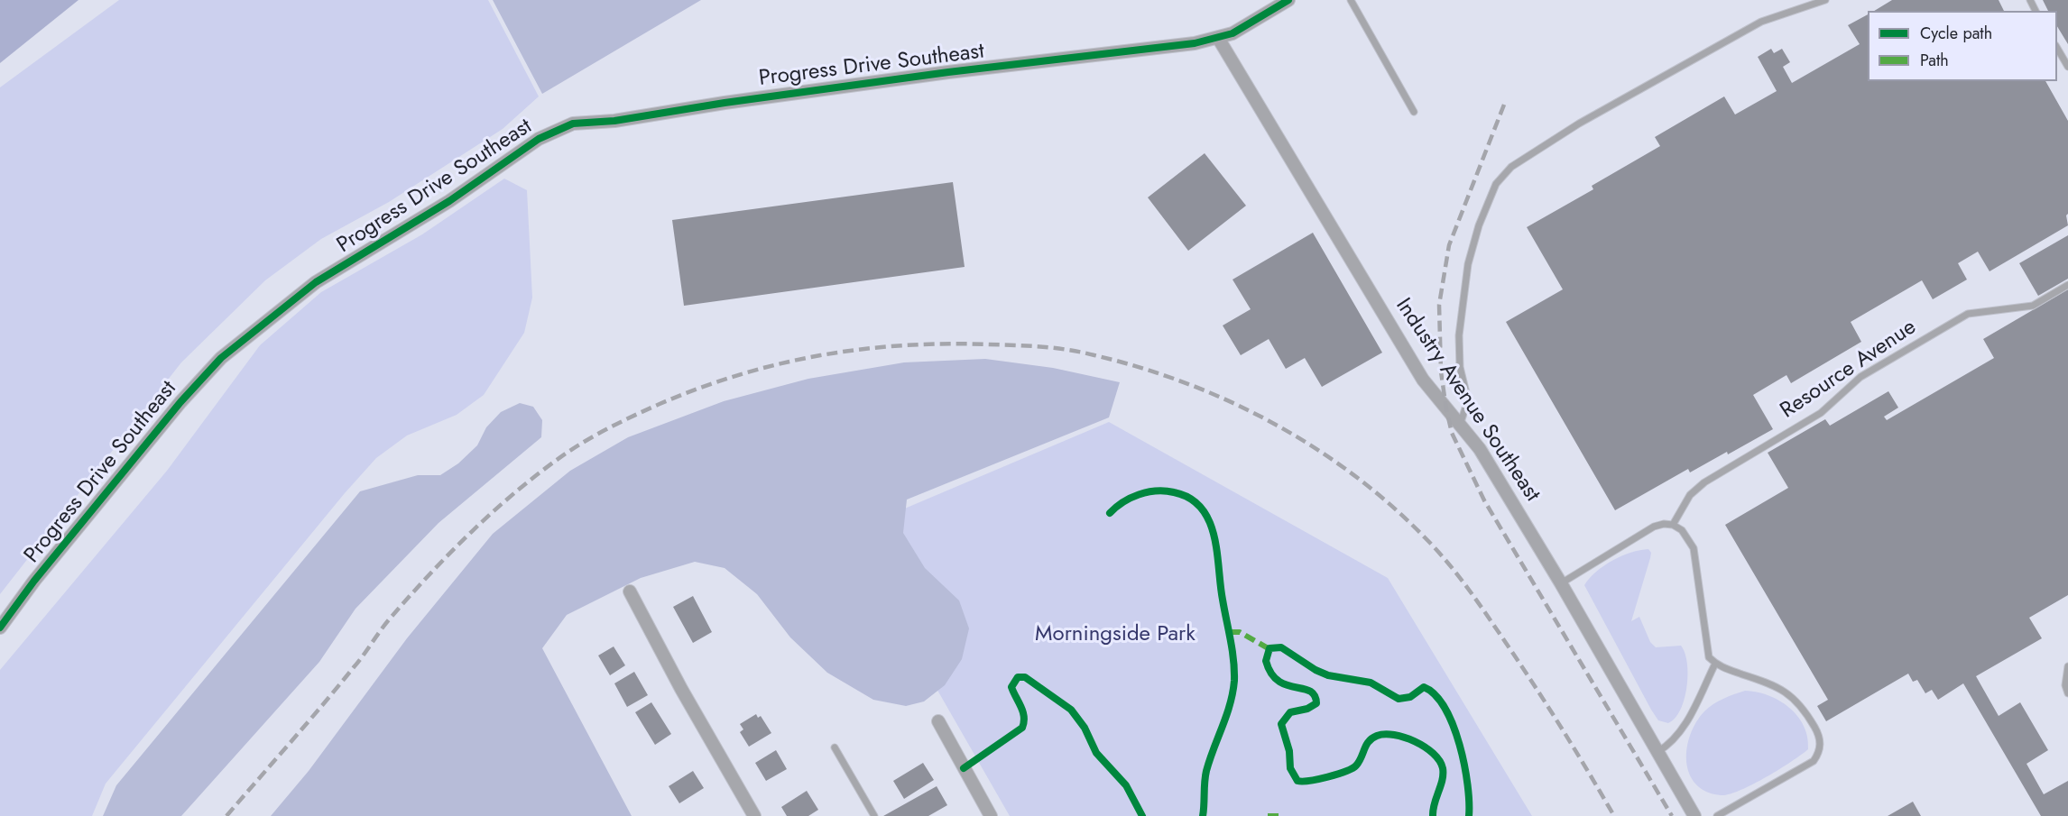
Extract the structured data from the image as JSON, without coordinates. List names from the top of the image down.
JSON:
{
  "streets": {
    "street": ["Progress Drive Southeast", "Industry Avenue Southeast"],
    "lane": ["Resource Avenue"]
  },
  "crossings": [
    ["Progress Drive Southeast", "Industry Avenue Southeast"]
  ],
  "parks": ["Morningside Park"],
  "legend": ["Cycle path", "Path"]
}
